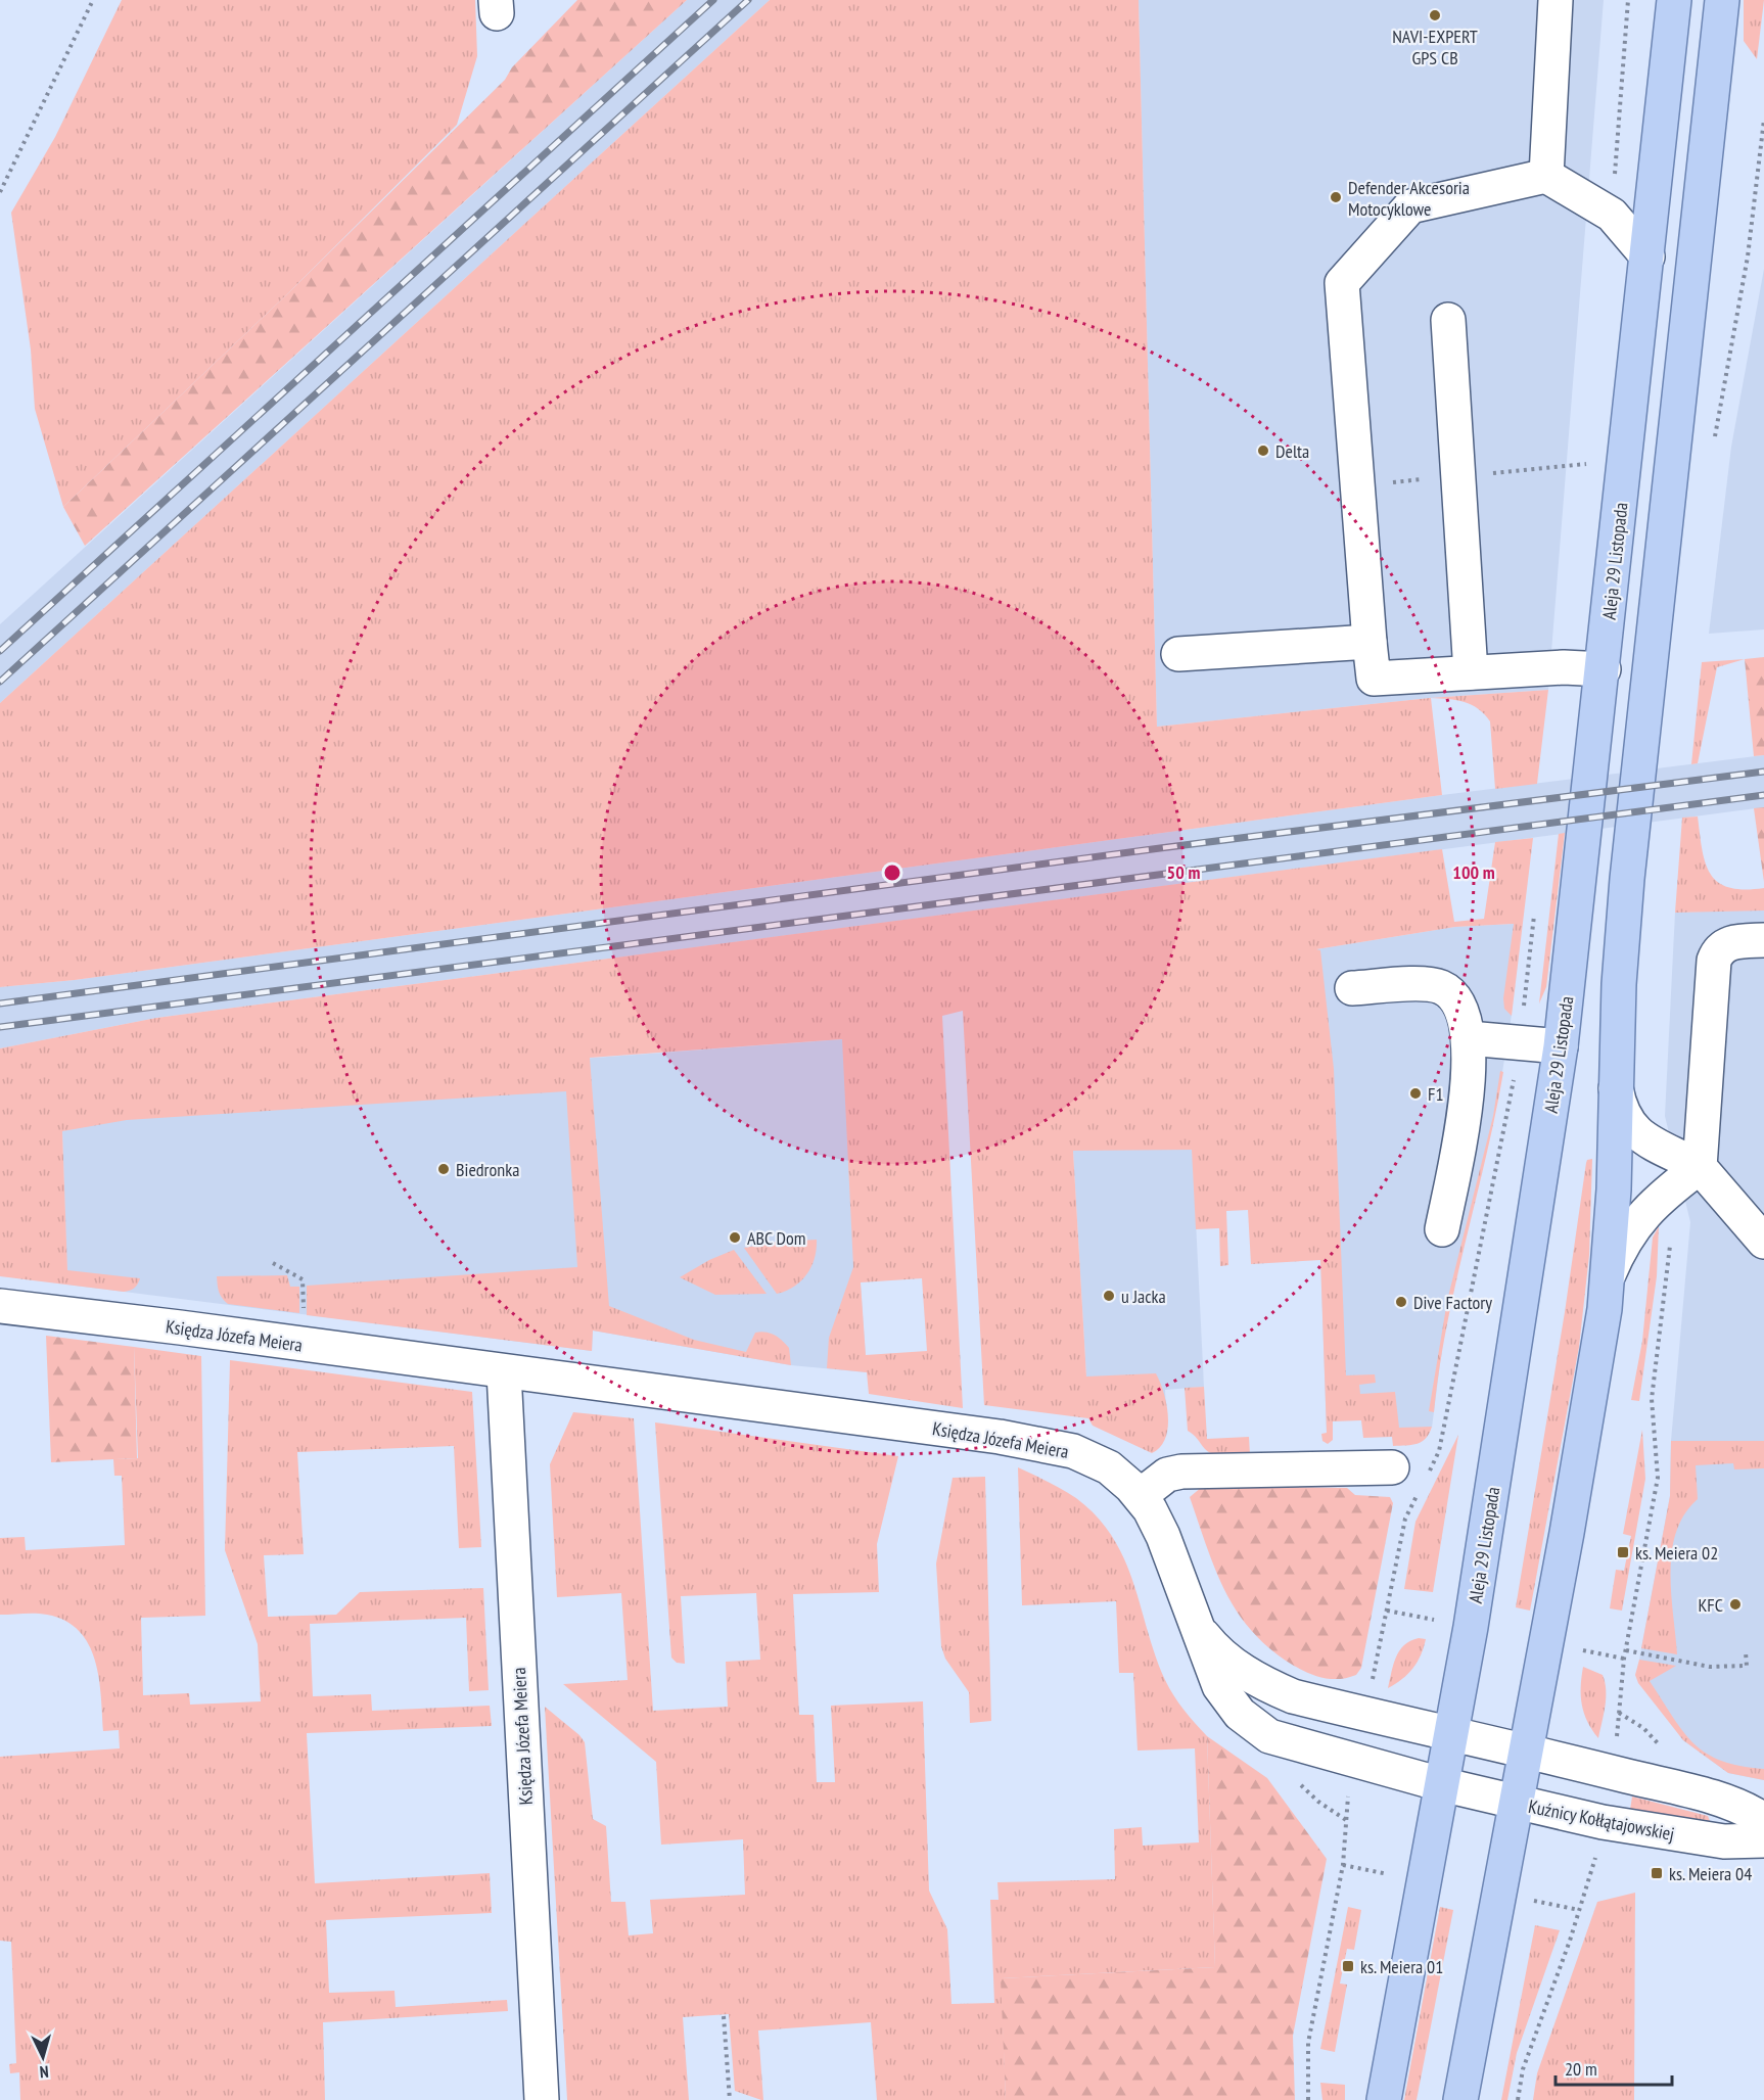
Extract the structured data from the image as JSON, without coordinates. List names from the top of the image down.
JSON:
{
  "streets": {
    "main road": ["Aleja 29 Listopada"],
    "street": ["Księdza Józefa Meiera", "Kuźnicy Kołłątajowskiej"]
  },
  "crossings": [
    ["Aleja 29 Listopada", "Księdza Józefa Meiera"],
    ["Aleja 29 Listopada", "Kuźnicy Kołłątajowskiej"],
    ["Księdza Józefa Meiera", "Kuźnicy Kołłątajowskiej"]
  ],
  "places": {
    "other": [
      "NAVI-EXPERT GPS CB",
      "Defender Akcesoria Motocyklowe",
      "Delta",
      "F1",
      "Biedronka",
      "ABC Dom",
      "u Jacka",
      "Dive Factory",
      "KFC"
    ],
    "transit": ["ks. Meiera 02", "ks. Meiera 04", "ks. Meiera 01"]
  },
  "scale_bar": "20 m",
  "north": "bottom",
  "rings": ["50 m", "100 m"]
}
